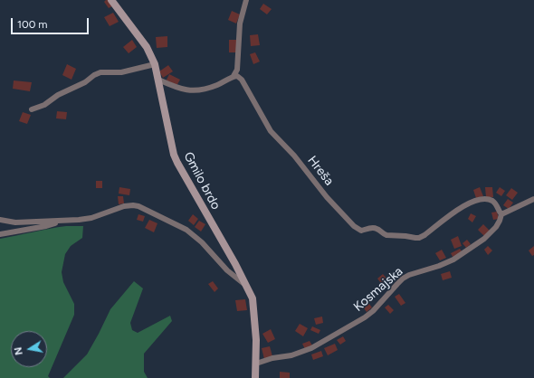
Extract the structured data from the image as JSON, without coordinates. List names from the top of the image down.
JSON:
{
  "streets": {
    "main road": ["Gmilo brdo"],
    "street": ["Hreša", "Kosmajska"]
  },
  "crossings": [
    ["Hreša", "Kosmajska"],
    ["Gmilo brdo", "Kosmajska"]
  ],
  "scale_bar": "100 m",
  "north": "left"
}
